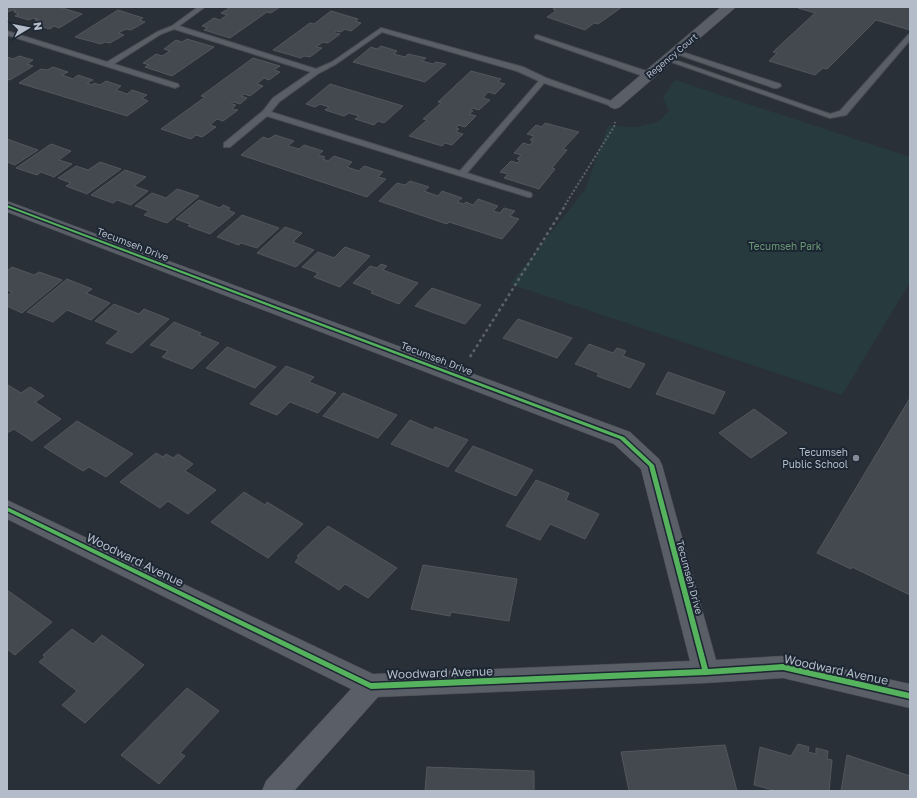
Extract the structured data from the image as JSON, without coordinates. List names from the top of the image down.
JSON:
{
  "streets": {
    "street": ["Regency Court", "Tecumseh Drive", "Woodward Avenue"]
  },
  "crossings": [
    ["Tecumseh Drive", "Woodward Avenue"]
  ],
  "parks": ["Tecumseh Park"],
  "places": ["Tecumseh Public School"],
  "north": "right"
}
